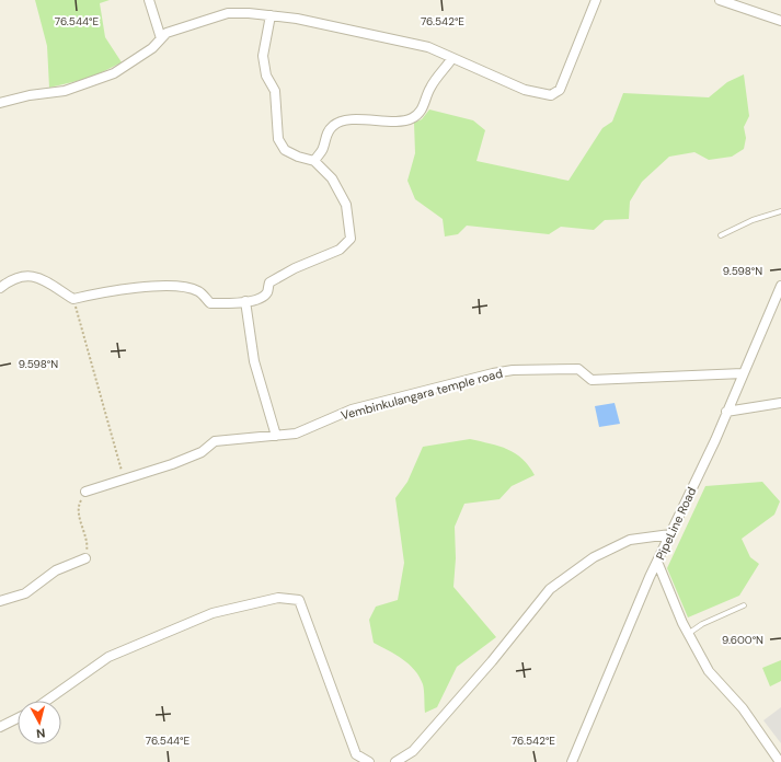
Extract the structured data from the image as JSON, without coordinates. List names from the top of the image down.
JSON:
{
  "streets": {
    "street": ["Vembinkulangara temple road", "PipeLine Road"]
  },
  "crossings": [
    ["Vembinkulangara temple road", "PipeLine Road"]
  ],
  "north": "bottom",
  "coordinates": [
    "76.544°E",
    "76.542°E",
    "9.598°N",
    "9.600°N"
  ]
}
